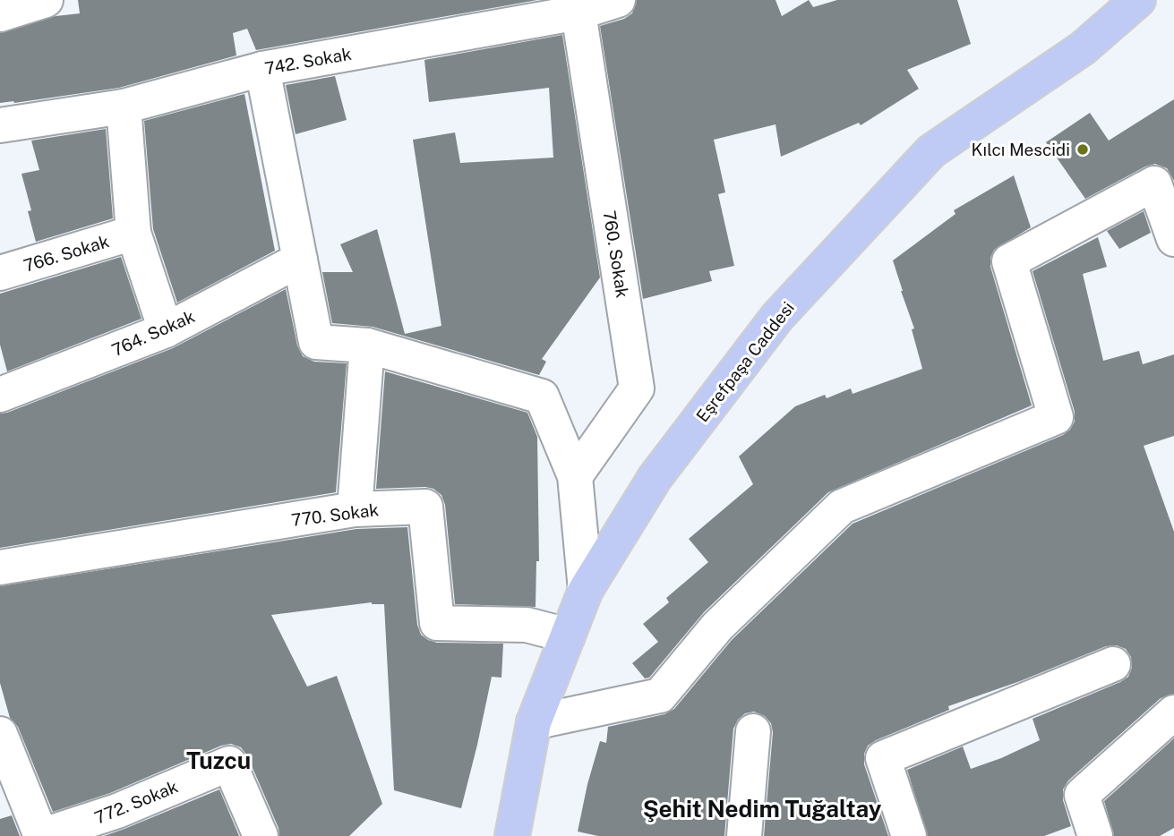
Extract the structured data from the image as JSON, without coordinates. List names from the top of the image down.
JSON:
{
  "streets": {
    "main road": ["Eşrefpaşa Caddesi"],
    "street": [
      "742. Sokak",
      "766. Sokak",
      "760. Sokak",
      "764. Sokak",
      "770. Sokak",
      "772. Sokak"
    ]
  },
  "crossings": [
    ["742. Sokak", "760. Sokak"],
    ["Eşrefpaşa Caddesi", "770. Sokak"]
  ],
  "districts": ["Tuzcu", "Şehit Nedim Tuğaltay"],
  "places": ["Kılcı Mescidi"]
}
